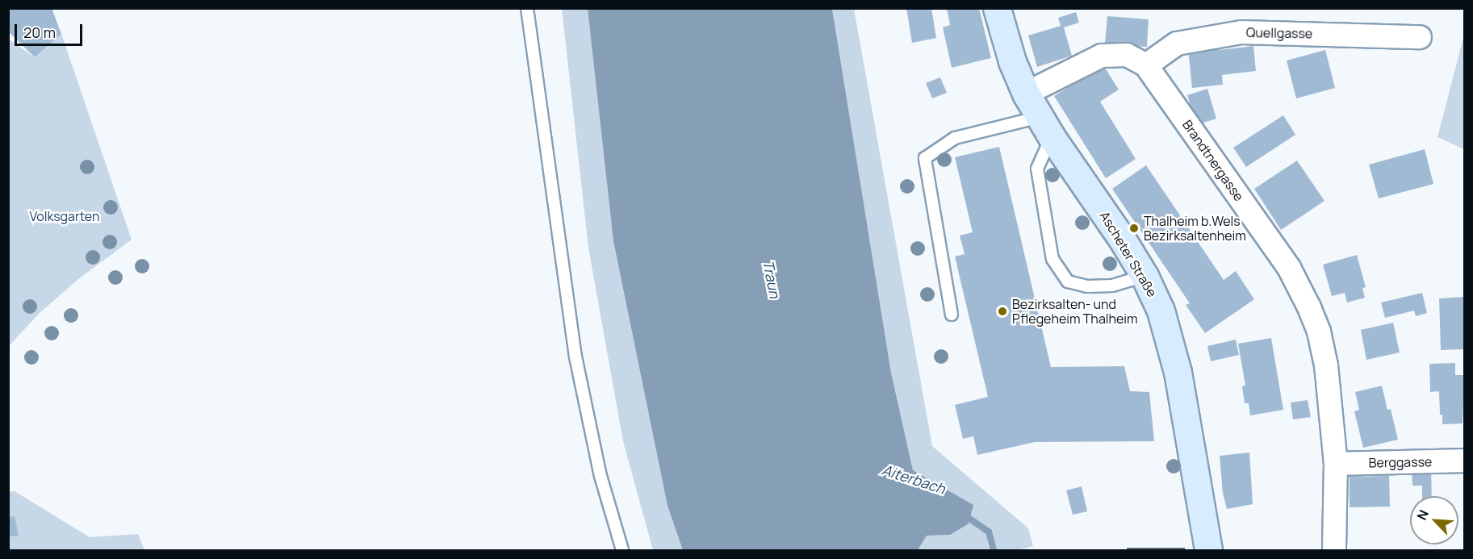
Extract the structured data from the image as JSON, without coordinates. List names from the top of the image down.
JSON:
{
  "streets": {
    "main road": ["Ascheter Straße"],
    "street": ["Quellgasse", "Brandtnergasse", "Berggasse"]
  },
  "crossings": [
    ["Quellgasse", "Brandtnergasse"],
    ["Brandtnergasse", "Ascheter Straße"],
    ["Brandtnergasse", "Berggasse"]
  ],
  "water": ["Traun", "Aiterbach"],
  "parks": ["Volksgarten"],
  "places": ["Thalheim b.Wels Bezirksaltenheim", "Bezirksalten- und Pflegeheim Thalheim"],
  "scale_bar": "20 m",
  "north": "top left"
}
